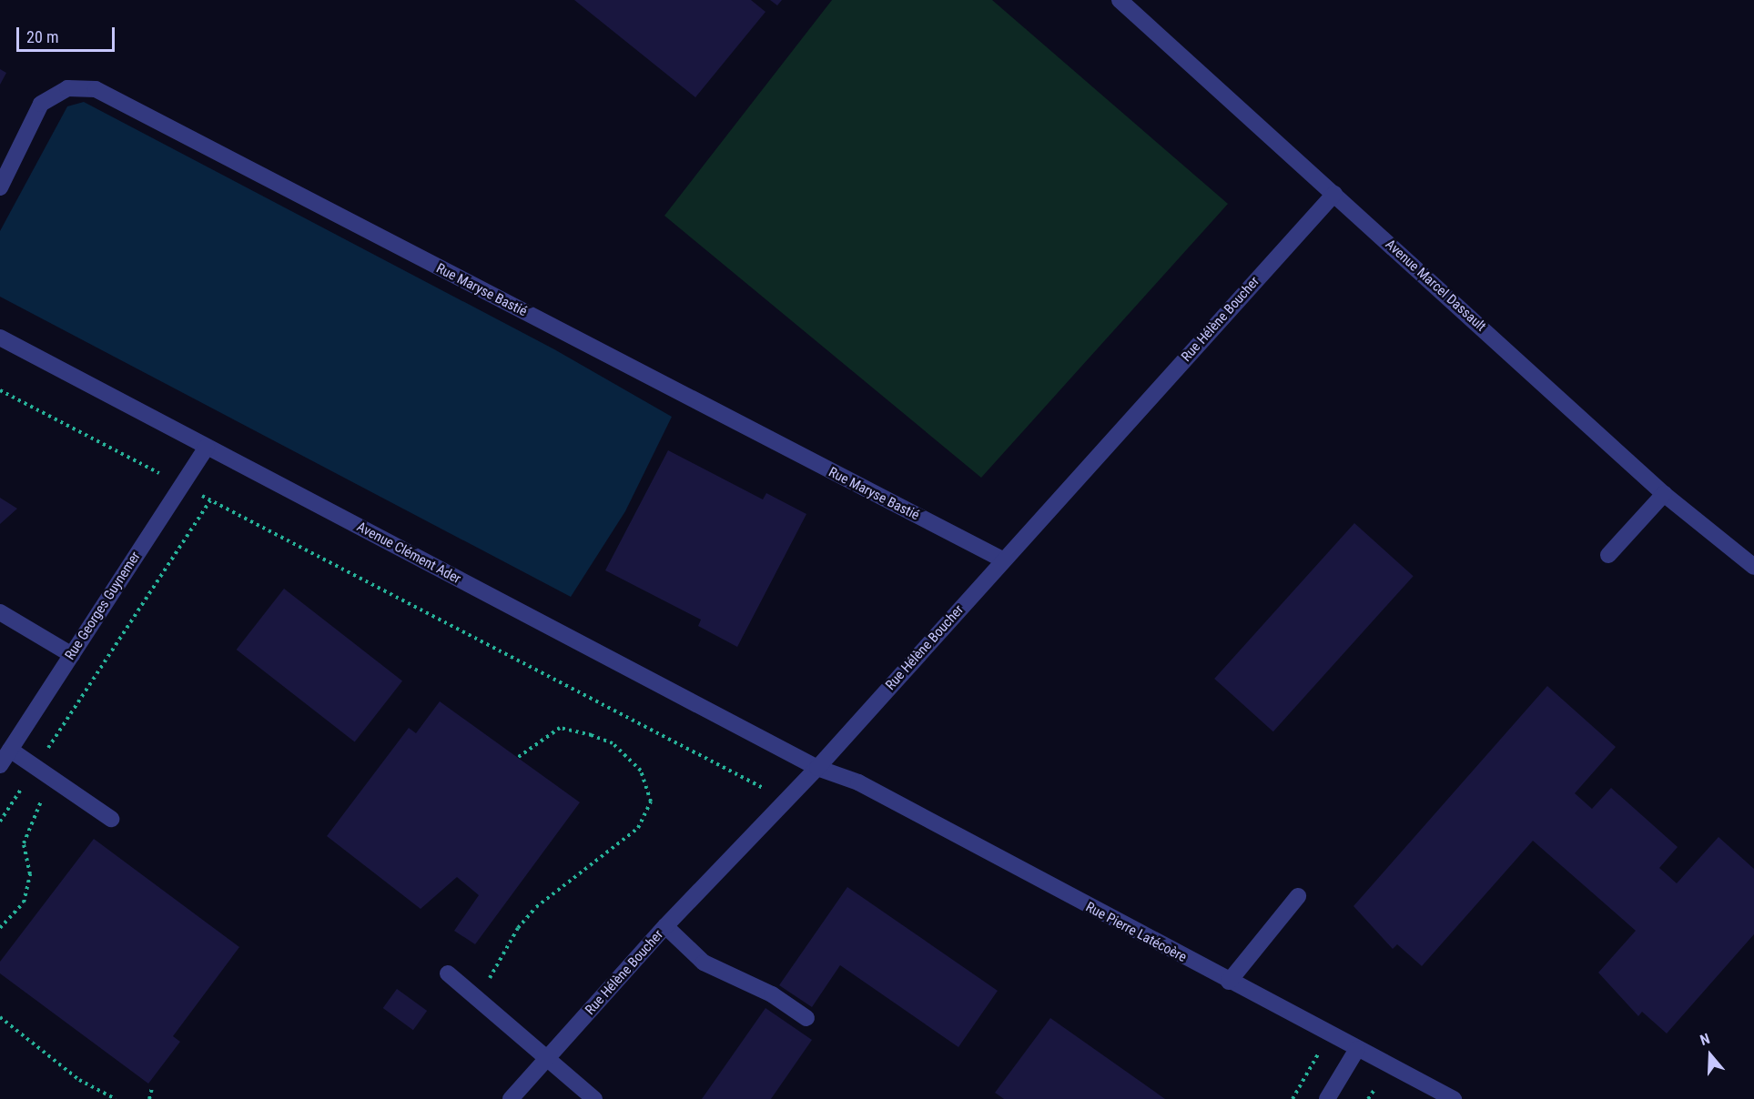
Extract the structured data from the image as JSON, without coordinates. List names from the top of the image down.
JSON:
{
  "streets": {
    "street": [
      "Avenue Marcel Dassault",
      "Rue Maryse Bastié",
      "Rue Hélène Boucher",
      "Avenue Clément Ader",
      "Rue Georges Guynemer",
      "Rue Pierre Latécoère"
    ]
  },
  "crossings": [
    ["Avenue Marcel Dassault", "Rue Hélène Boucher"],
    ["Rue Maryse Bastié", "Rue Hélène Boucher"],
    ["Rue Hélène Boucher", "Avenue Clément Ader"],
    ["Rue Hélène Boucher", "Rue Pierre Latécoère"],
    ["Avenue Clément Ader", "Rue Georges Guynemer"],
    ["Avenue Clément Ader", "Rue Pierre Latécoère"]
  ],
  "scale_bar": "20 m",
  "north": "top"
}
